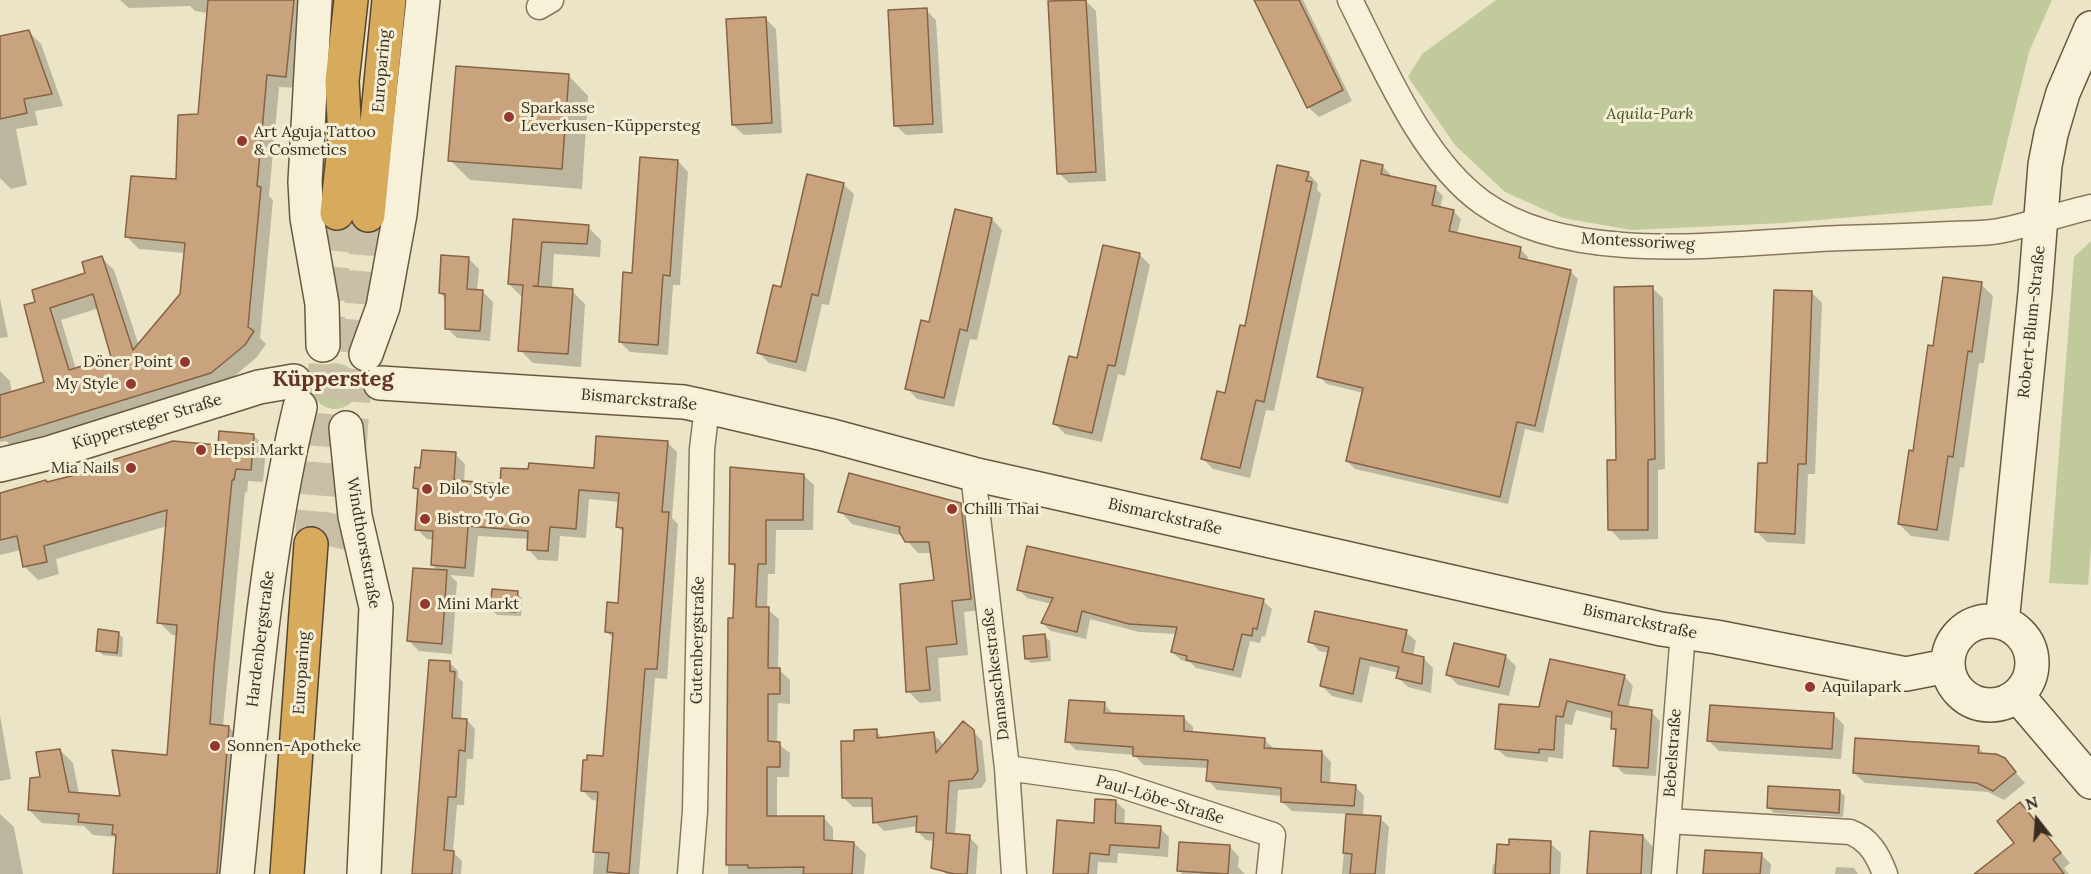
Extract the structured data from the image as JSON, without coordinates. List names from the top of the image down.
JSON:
{
  "streets": {
    "highway": ["Europaring"],
    "main road": [
      "Robert-Blum-Straße",
      "Bismarckstraße",
      "Küppersteger Straße",
      "Windthorststraße",
      "Hardenbergstraße"
    ],
    "street": [
      "Montessoriweg",
      "Gutenbergstraße",
      "Damaschkestraße",
      "Bebelstraße",
      "Paul-Löbe-Straße"
    ]
  },
  "crossings": [
    ["Montessoriweg", "Robert-Blum-Straße"],
    ["Robert-Blum-Straße", "Bismarckstraße"],
    ["Bismarckstraße", "Küppersteger Straße"],
    ["Bismarckstraße", "Windthorststraße"],
    ["Bismarckstraße", "Hardenbergstraße"],
    ["Bismarckstraße", "Gutenbergstraße"],
    ["Bismarckstraße", "Damaschkestraße"],
    ["Bismarckstraße", "Bebelstraße"],
    ["Küppersteger Straße", "Windthorststraße"],
    ["Küppersteger Straße", "Hardenbergstraße"],
    ["Windthorststraße", "Hardenbergstraße"],
    ["Damaschkestraße", "Paul-Löbe-Straße"]
  ],
  "districts": ["Küppersteg"],
  "parks": ["Aquila-Park"],
  "places": [
    "Sparkasse Leverkusen-Küppersteg",
    "Art Aguja Tattoo & Cosmetics",
    "Döner Point",
    "My Style",
    "Hepsi Markt",
    "Mia Nails",
    "Dilo Style",
    "Chilli Thai",
    "Bistro To Go",
    "Mini Markt",
    "Aquilapark",
    "Sonnen-Apotheke"
  ],
  "north": "top"
}
